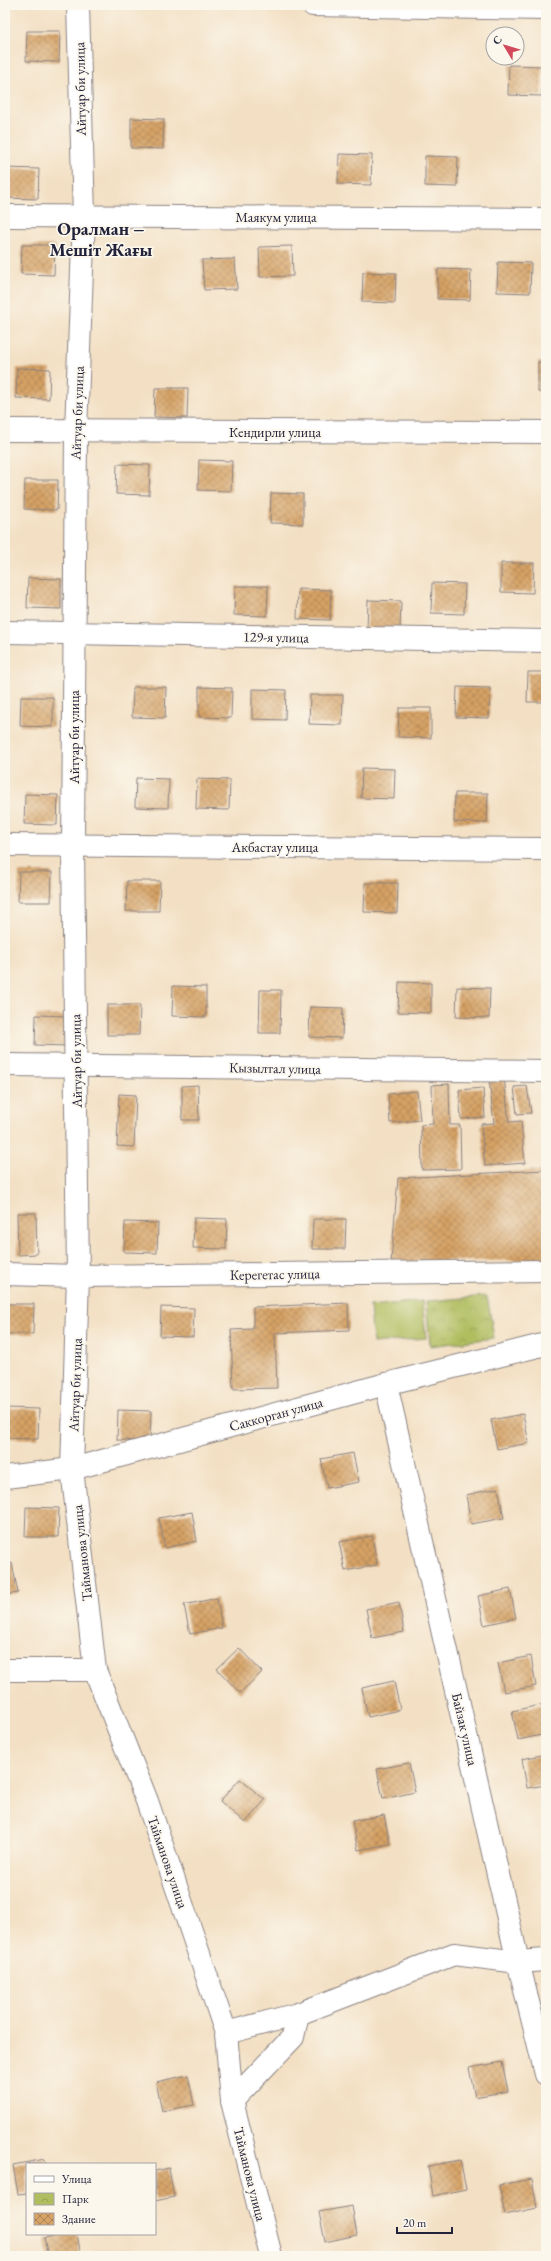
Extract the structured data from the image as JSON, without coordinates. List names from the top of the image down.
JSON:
{
  "streets": {
    "street": [
      "Айтуар би улица",
      "Маякум улица",
      "Кендирли улица",
      "129-я улица",
      "Акбастау улица",
      "Кызылтал улица",
      "Керегетас улица",
      "Саккорган улица",
      "Тайманова улица",
      "Байзак улица"
    ]
  },
  "crossings": [
    ["Айтуар би улица", "Маякум улица"],
    ["Айтуар би улица", "Кендирли улица"],
    ["Айтуар би улица", "129-я улица"],
    ["Айтуар би улица", "Акбастау улица"],
    ["Айтуар би улица", "Кызылтал улица"],
    ["Айтуар би улица", "Керегетас улица"],
    ["Айтуар би улица", "Саккорган улица"],
    ["Айтуар би улица", "Тайманова улица"],
    ["Саккорган улица", "Тайманова улица"],
    ["Саккорган улица", "Байзак улица"]
  ],
  "districts": ["Оралман – Мешіт Жағы"],
  "legend": ["Улица", "Парк", "Здание"],
  "scale_bar": "20 m",
  "north": "top left"
}
